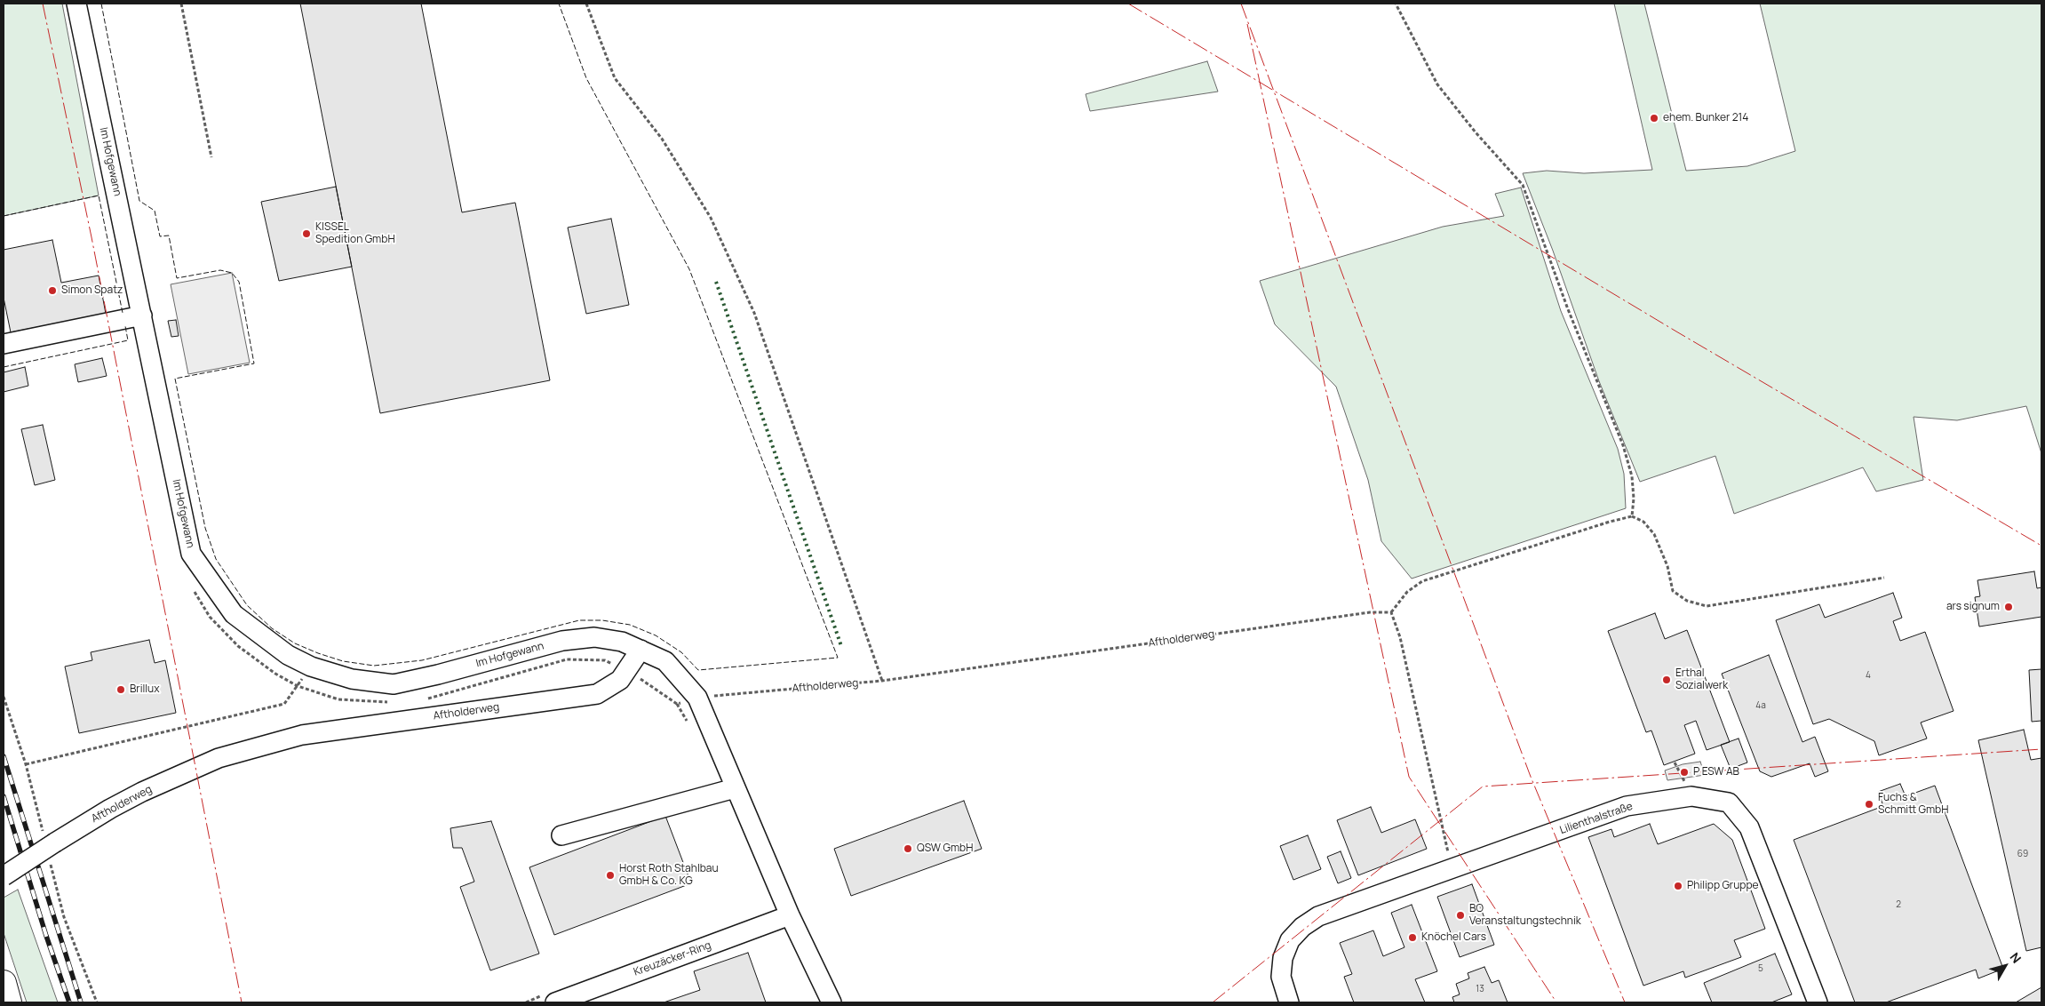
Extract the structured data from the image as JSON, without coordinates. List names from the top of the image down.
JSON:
{
  "streets": {
    "street": [
      "Im Hofgewann",
      "Aftholderweg",
      "Lilienthalstraße",
      "Kreuzäcker-Ring"
    ]
  },
  "crossings": [
    ["Im Hofgewann", "Aftholderweg"]
  ],
  "places": [
    "ehem. Bunker 214",
    "KISSEL Spedition GmbH",
    "Simon Spatz",
    "ars signum",
    "Erthal Sozialwerk",
    "Brillux",
    "P ESW AB",
    "Fuchs & Schmitt GmbH",
    "QSW GmbH",
    "Horst Roth Stahlbau GmbH & Co. KG",
    "Philipp Gruppe",
    "BO Veranstaltungstechnik",
    "Knöchel Cars"
  ],
  "house_numbers": [
    "4",
    "4a",
    "69",
    "2",
    "5",
    "13"
  ],
  "north": "top right"
}
